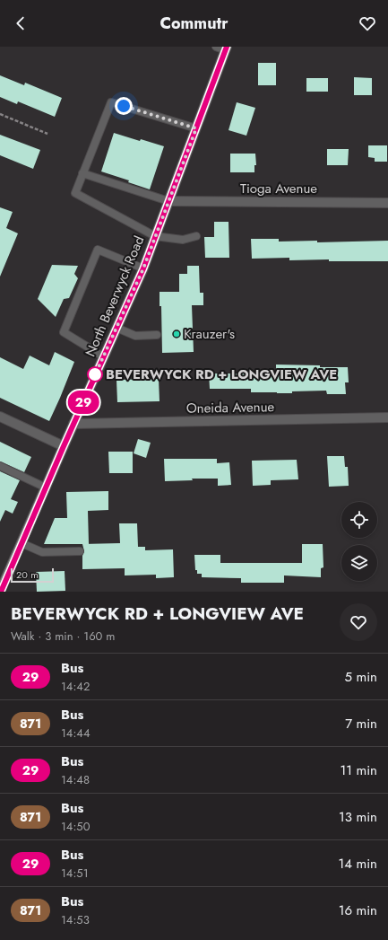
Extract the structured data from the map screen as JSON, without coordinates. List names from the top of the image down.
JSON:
{
  "streets": {
    "street": ["Tioga Avenue", "North Beverwyck Road", "Oneida Avenue"]
  },
  "crossings": [
    ["Tioga Avenue", "North Beverwyck Road"],
    ["North Beverwyck Road", "Oneida Avenue"]
  ],
  "places": ["Krauzer's", "BEVERWYCK RD + LONGVIEW AVE"],
  "lines": ["bus line 29"],
  "scale_bar": "20 m",
  "page": {
    "header": "Commutr",
    "on_map": "29",
    "scale": "20 m",
    "heading": ["BEVERWYCK RD + LONGVIEW AVE", "Walk · 3 min · 160 m"],
    "list": [
      {
        "mark": "29",
        "name": "Bus",
        "note": "14:42",
        "value": "5 min"
      },
      {
        "mark": "871",
        "name": "Bus",
        "note": "14:44",
        "value": "7 min"
      },
      {
        "mark": "29",
        "name": "Bus",
        "note": "14:48",
        "value": "11 min"
      },
      {
        "mark": "871",
        "name": "Bus",
        "note": "14:50",
        "value": "13 min"
      },
      {
        "mark": "29",
        "name": "Bus",
        "note": "14:51",
        "value": "14 min"
      },
      {
        "mark": "871",
        "name": "Bus",
        "note": "14:53",
        "value": "16 min"
      }
    ]
  }
}
